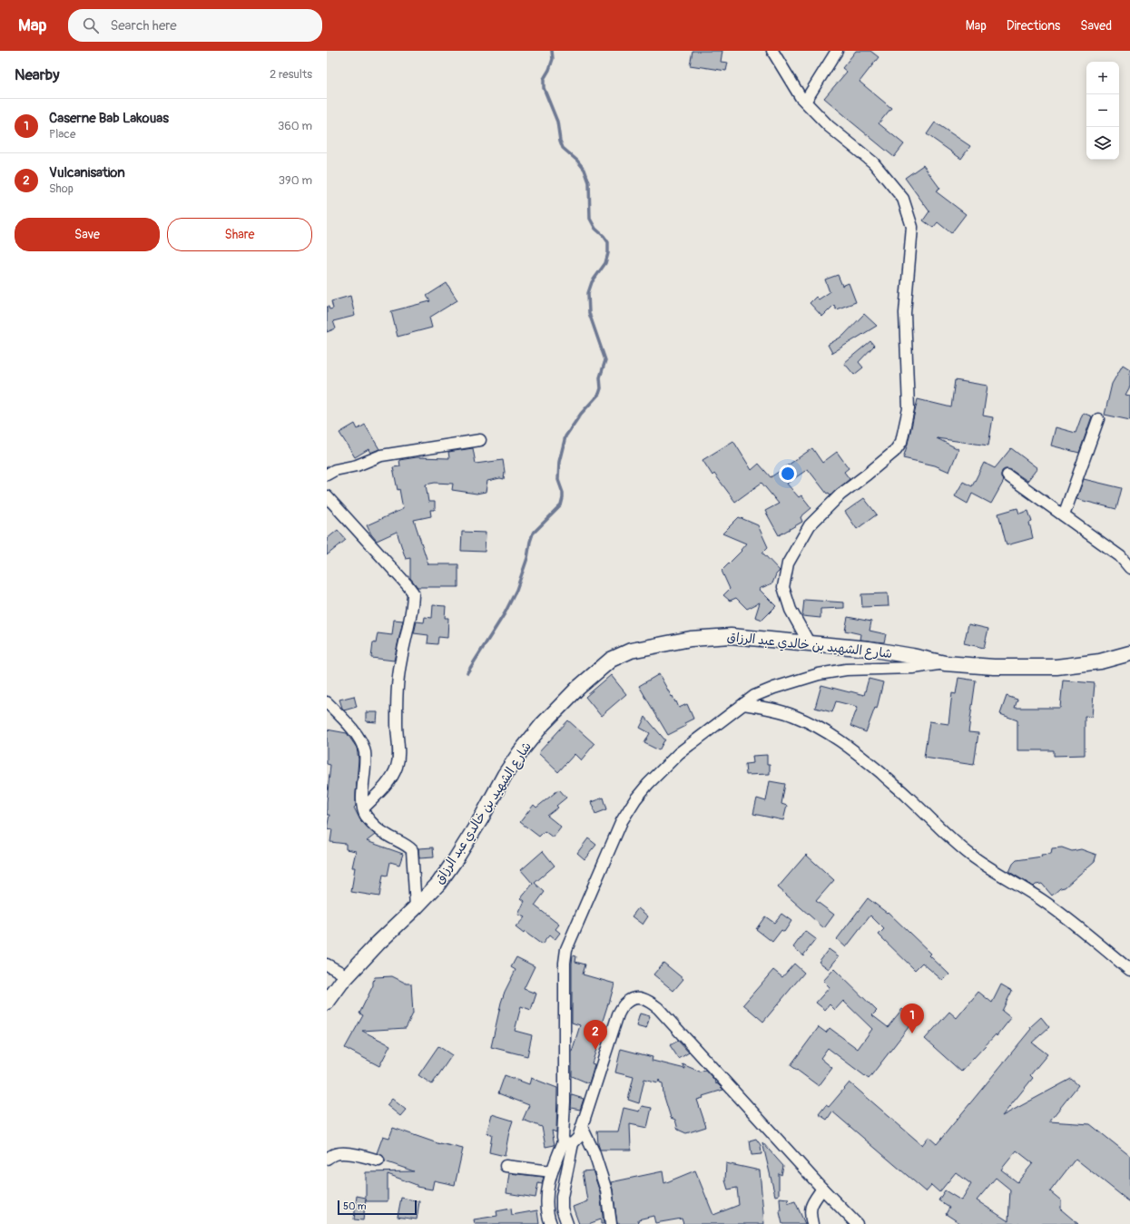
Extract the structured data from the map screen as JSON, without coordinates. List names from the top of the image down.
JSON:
{
  "streets": {
    "main road": ["شارع الشهيد بن خالدي عبد الرزاق"]
  },
  "scale_bar": "50 m",
  "page": {
    "header": "Map",
    "search": "Search here",
    "nav": ["Map", "Directions", "Saved"],
    "heading": ["Nearby", "2 results"],
    "map_buttons": ["+", "−"],
    "list": [
      {
        "mark": "1",
        "name": "Caserne Bab Lakouas",
        "note": "Place",
        "value": "360 m"
      },
      {
        "mark": "2",
        "name": "Vulcanisation",
        "note": "Shop",
        "value": "390 m"
      }
    ],
    "buttons": ["Save", "Share"],
    "pins": ["1", "2"],
    "scale": "50 m"
  }
}
